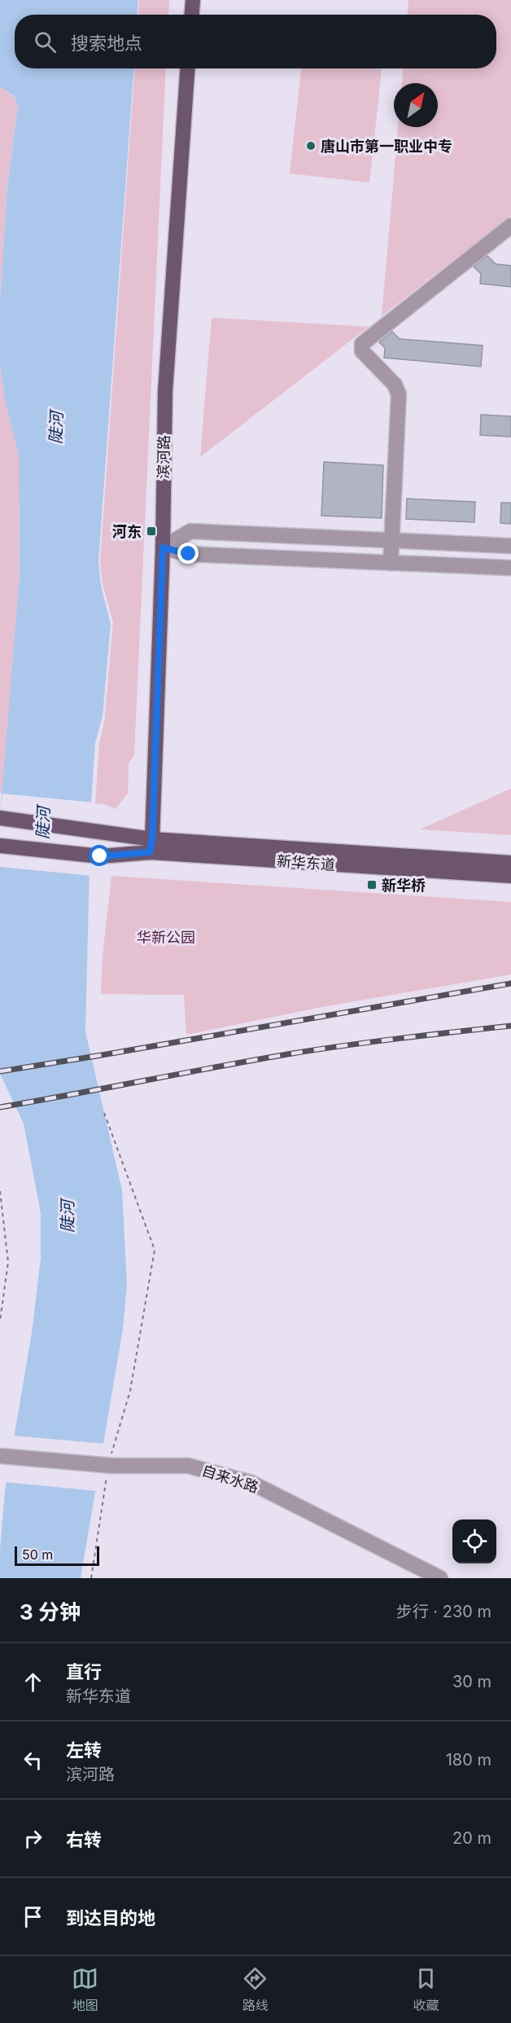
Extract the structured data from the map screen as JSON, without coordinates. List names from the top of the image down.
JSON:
{
  "streets": {
    "main road": ["滨河路", "新华东道"],
    "street": ["自来水路"]
  },
  "crossings": [
    ["滨河路", "新华东道"]
  ],
  "water": ["陡河"],
  "parks": ["华新公园"],
  "places": {
    "other": ["唐山市第一职业中专"],
    "transit": ["河东", "新华桥"]
  },
  "scale_bar": "50 m",
  "north": "top right",
  "page": {
    "search": "搜索地点",
    "scale": "50 m",
    "heading": ["3 分钟", "步行 · 230 m"],
    "list": [
      ["直行", "新华东道", "30 m"],
      ["左转", "滨河路", "180 m"],
      ["右转", "20 m"],
      "到达目的地"
    ],
    "nav": ["地图", "路线", "收藏"]
  }
}
